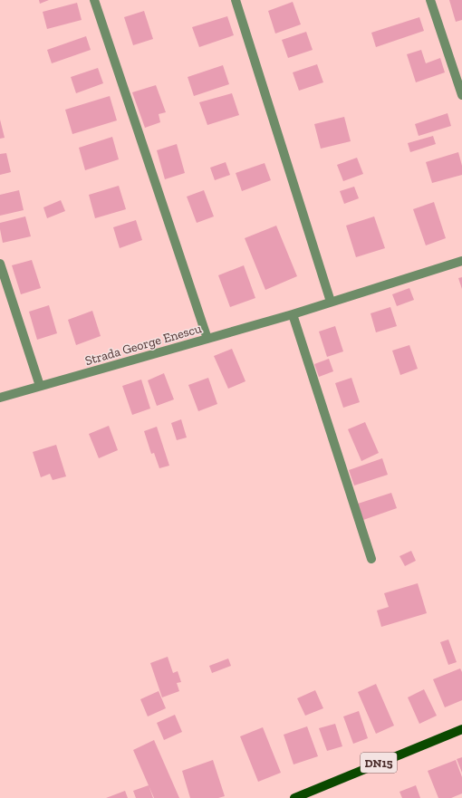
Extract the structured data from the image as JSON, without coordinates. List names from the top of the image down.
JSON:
{
  "streets": {
    "main road": ["DN15"],
    "street": ["Strada George Enescu"]
  }
}
